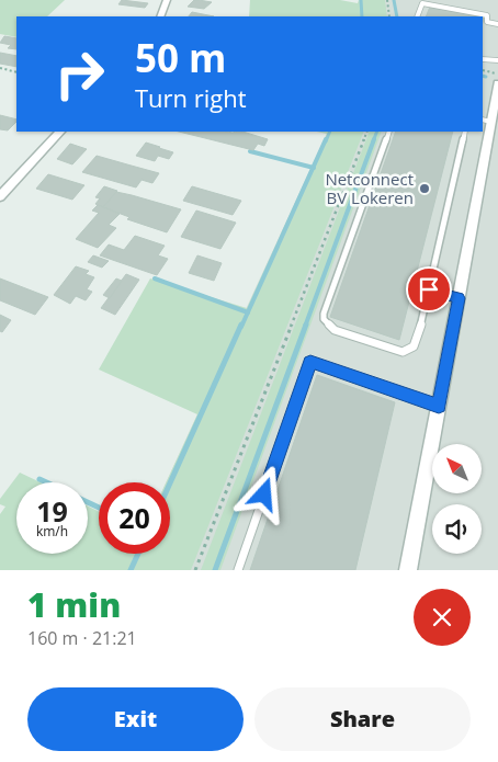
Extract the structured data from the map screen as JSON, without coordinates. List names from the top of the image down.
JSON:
{
  "places": ["Netconnect BV Lokeren"],
  "north": "top left",
  "page": {
    "turn": ["50 m", "Turn right"],
    "speed": "19 km/h",
    "limit": "20",
    "heading": ["1 min", "160 m · 21:21"],
    "buttons": ["Exit", "Share"]
  }
}
